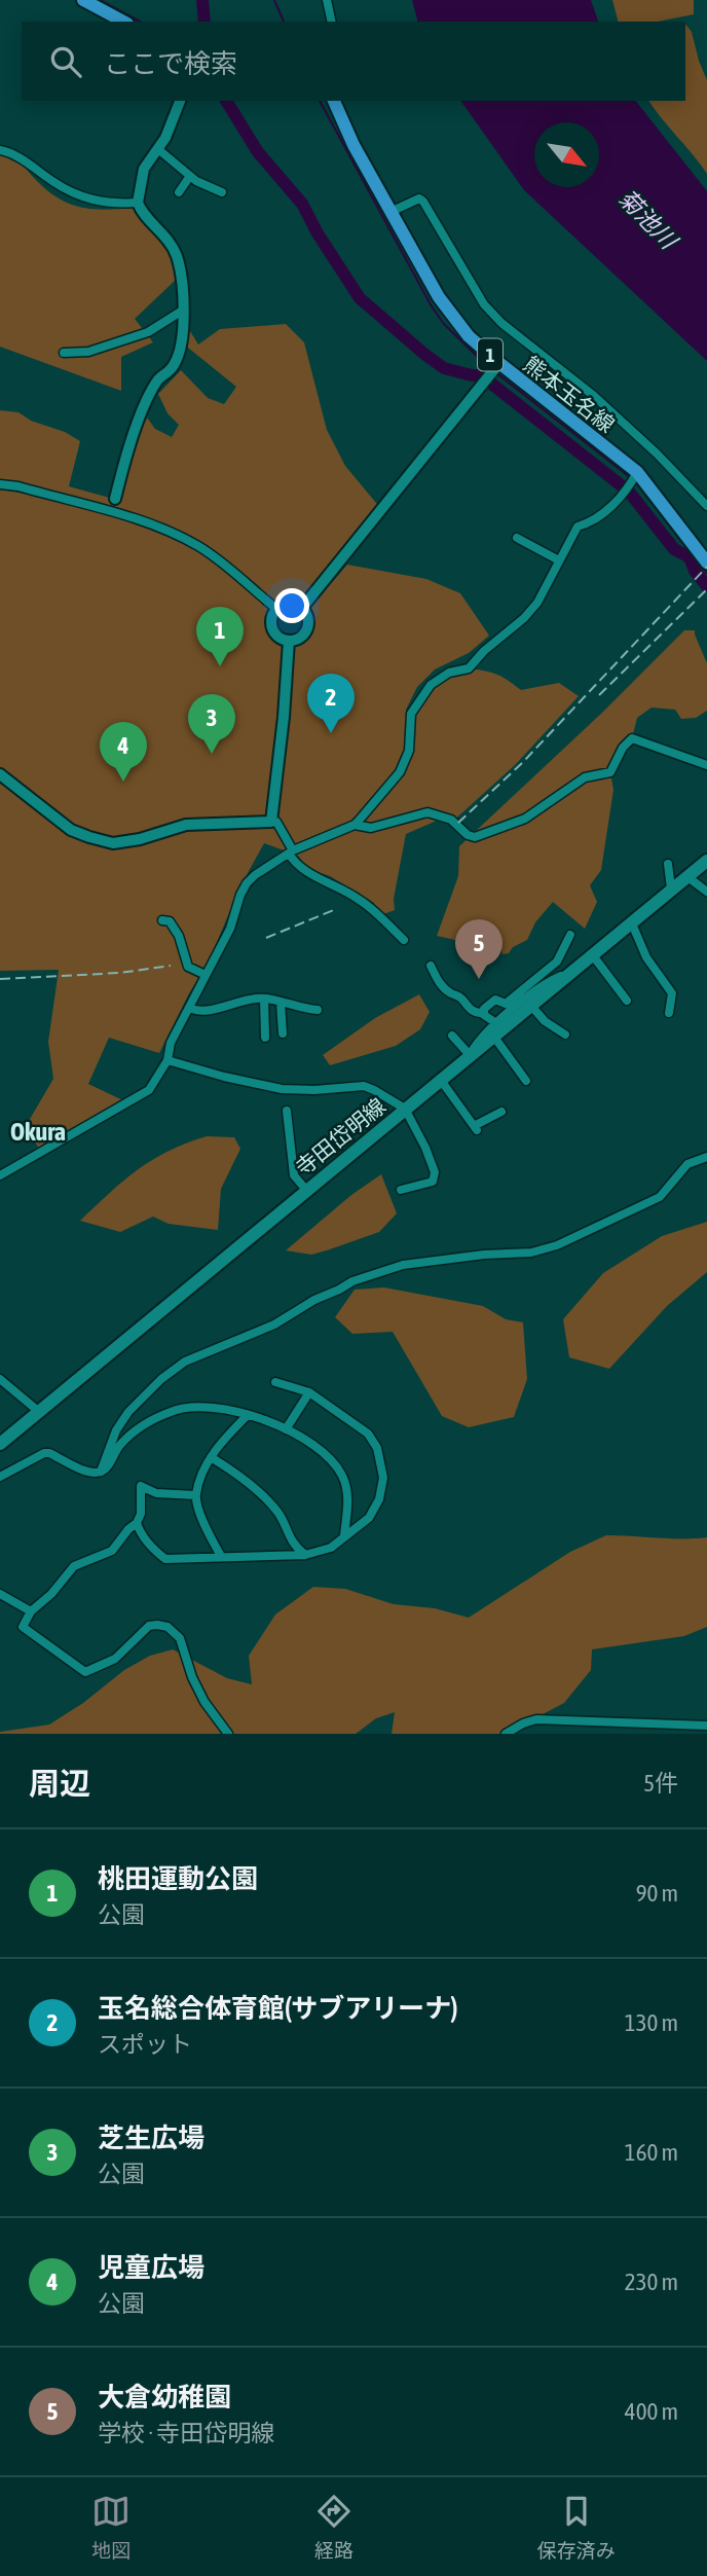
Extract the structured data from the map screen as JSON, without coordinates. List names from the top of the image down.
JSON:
{
  "streets": {
    "main road": ["1", "熊本玉名線", "寺田岱明線"]
  },
  "districts": ["Okura"],
  "water": ["菊池川"],
  "north": "bottom right",
  "page": {
    "search": "ここで検索",
    "pins": [
      "1",
      "2",
      "3",
      "4",
      "5"
    ],
    "heading": ["周辺", "5件"],
    "list": [
      {
        "mark": "1",
        "name": "桃田運動公園",
        "note": "公園",
        "value": "90 m"
      },
      {
        "mark": "2",
        "name": "玉名総合体育館(サブアリーナ)",
        "note": "スポット",
        "value": "130 m"
      },
      {
        "mark": "3",
        "name": "芝生広場",
        "note": "公園",
        "value": "160 m"
      },
      {
        "mark": "4",
        "name": "児童広場",
        "note": "公園",
        "value": "230 m"
      },
      {
        "mark": "5",
        "name": "大倉幼稚園",
        "note": "学校 · 寺田岱明線",
        "value": "400 m"
      }
    ],
    "nav": ["地図", "経路", "保存済み"]
  }
}
